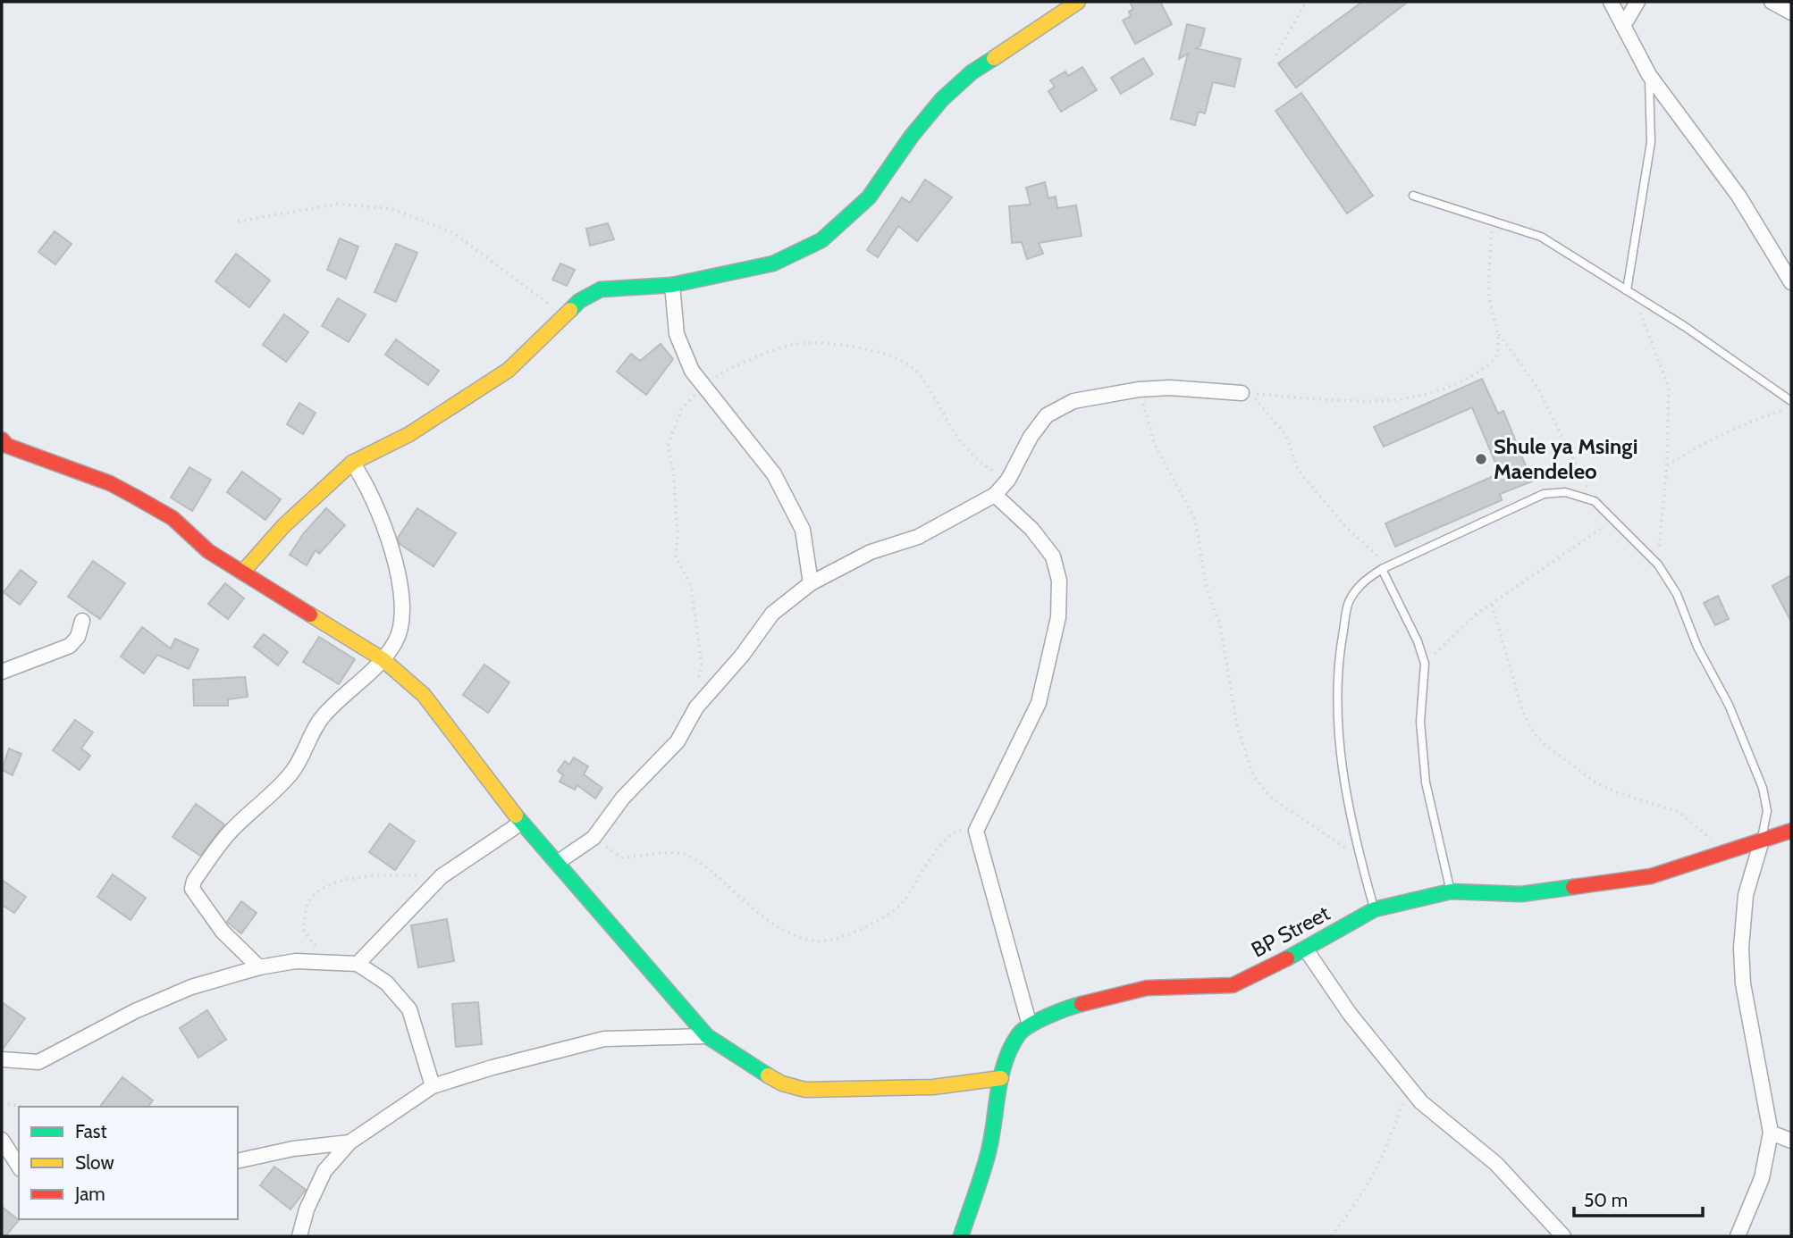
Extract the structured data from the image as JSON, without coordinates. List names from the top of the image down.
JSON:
{
  "streets": {
    "street": ["BP Street"]
  },
  "places": ["Shule ya Msingi Maendeleo"],
  "legend": ["Fast", "Slow", "Jam"],
  "scale_bar": "50 m"
}
